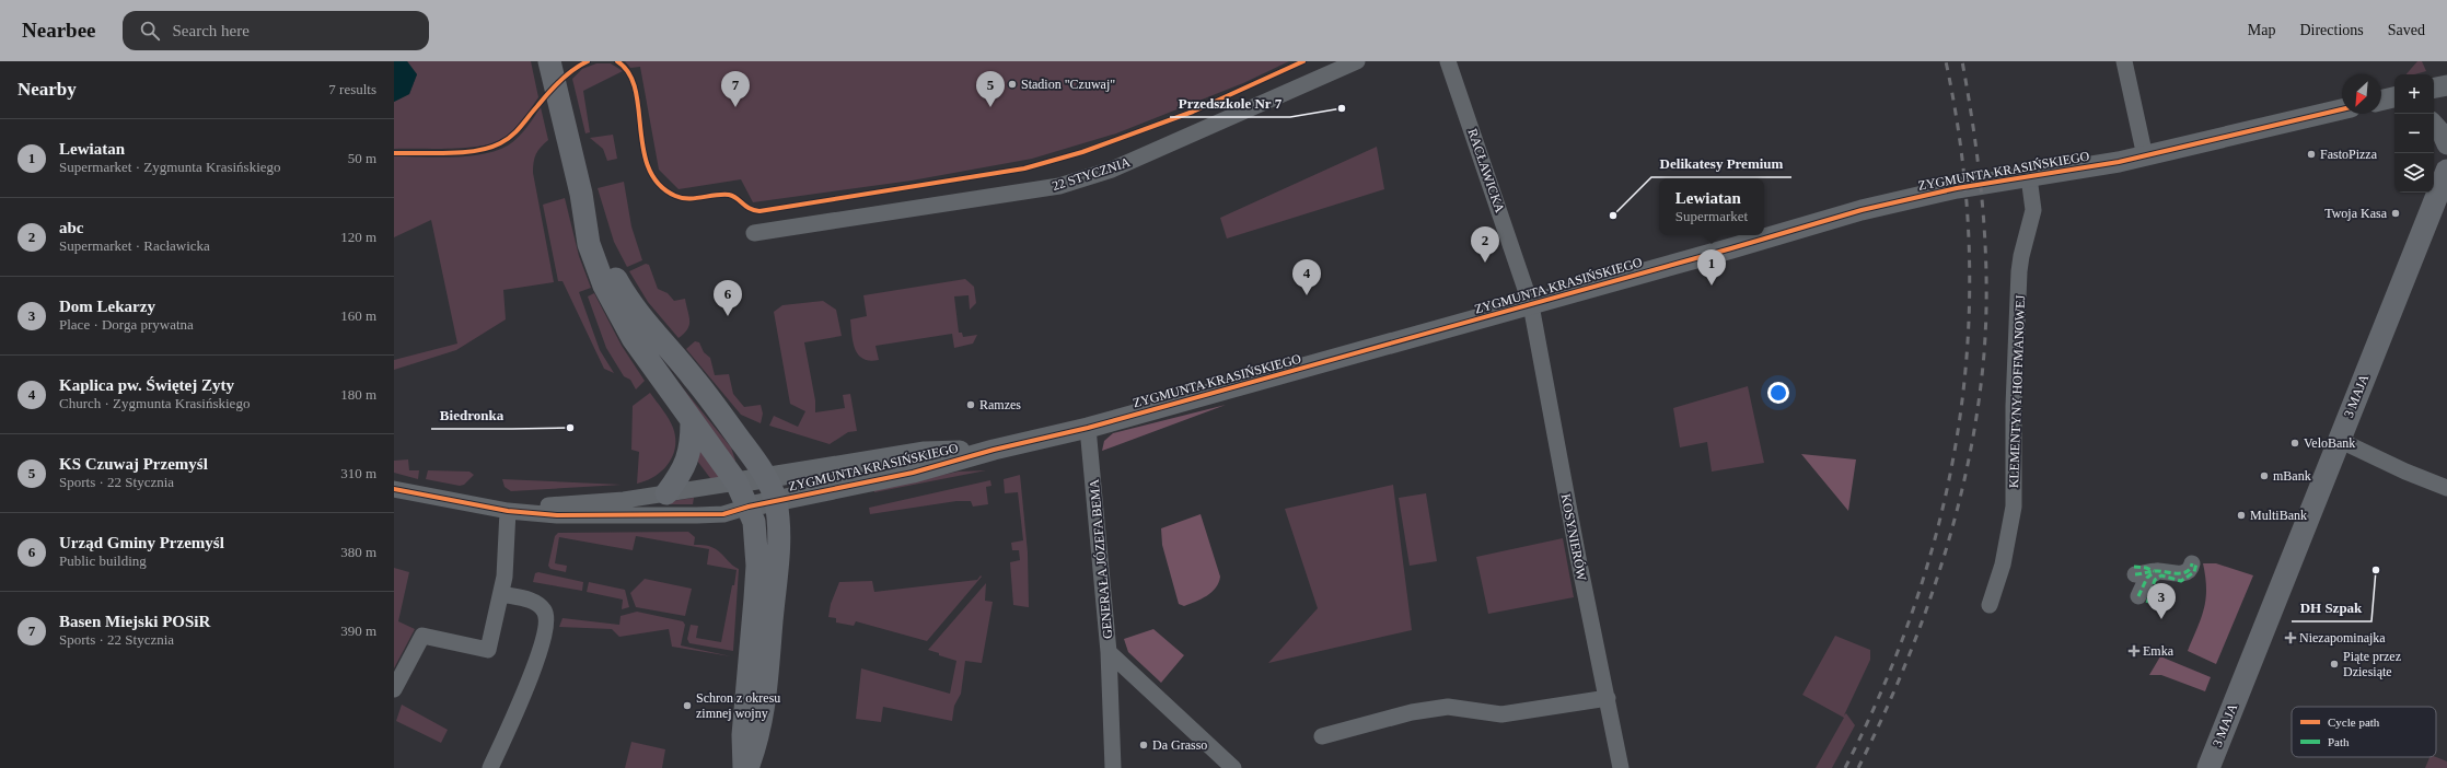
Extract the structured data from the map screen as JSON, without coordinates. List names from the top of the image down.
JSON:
{
  "streets": {
    "main road": ["3 MAJA"],
    "street": [
      "RACŁAWICKA",
      "ZYGMUNTA KRASIŃSKIEGO",
      "22 STYCZNIA",
      "KLEMENTYNY HOFFMANOWEJ",
      "KOSYNIERÓW",
      "GENERAŁA JÓZEFA BEMA"
    ]
  },
  "crossings": [
    ["RACŁAWICKA", "ZYGMUNTA KRASIŃSKIEGO"],
    ["RACŁAWICKA", "KOSYNIERÓW"],
    ["ZYGMUNTA KRASIŃSKIEGO", "KLEMENTYNY HOFFMANOWEJ"],
    ["ZYGMUNTA KRASIŃSKIEGO", "KOSYNIERÓW"],
    ["ZYGMUNTA KRASIŃSKIEGO", "GENERAŁA JÓZEFA BEMA"]
  ],
  "places": {
    "other": [
      "Stadion \"Czuwaj\"",
      "Przedszkole Nr 7",
      "FastoPizza",
      "Twoja Kasa",
      "Delikatesy Premium",
      "Ramzes",
      "Biedronka",
      "VeloBank",
      "mBank",
      "MultiBank",
      "DH Szpak",
      "Piąte przez Dziesiąte",
      "Schron z okresu zimnej wojny",
      "Da Grasso"
    ],
    "health": ["Niezapominajka", "Emka"]
  },
  "legend": ["Cycle path", "Path"],
  "north": "bottom left",
  "page": {
    "header": "Nearbee",
    "search": "Search here",
    "nav": ["Map", "Directions", "Saved"],
    "heading": ["Nearby", "7 results"],
    "pins": [
      "5",
      "7",
      "2",
      "1",
      "4",
      "6",
      "3"
    ],
    "map_buttons": ["+", "−"],
    "list": [
      {
        "mark": "1",
        "name": "Lewiatan",
        "note": "Supermarket · Zygmunta Krasińskiego",
        "value": "50 m"
      },
      {
        "mark": "2",
        "name": "abc",
        "note": "Supermarket · Racławicka",
        "value": "120 m"
      },
      {
        "mark": "3",
        "name": "Dom Lekarzy",
        "note": "Place · Dorga prywatna",
        "value": "160 m"
      },
      {
        "mark": "4",
        "name": "Kaplica pw. Świętej Zyty",
        "note": "Church · Zygmunta Krasińskiego",
        "value": "180 m"
      },
      {
        "mark": "5",
        "name": "KS Czuwaj Przemyśl",
        "note": "Sports · 22 Stycznia",
        "value": "310 m"
      },
      {
        "mark": "6",
        "name": "Urząd Gminy Przemyśl",
        "note": "Public building",
        "value": "380 m"
      },
      {
        "mark": "7",
        "name": "Basen Miejski POSiR",
        "note": "Sports · 22 Stycznia",
        "value": "390 m"
      }
    ],
    "popup": ["Lewiatan", "Supermarket"]
  }
}
